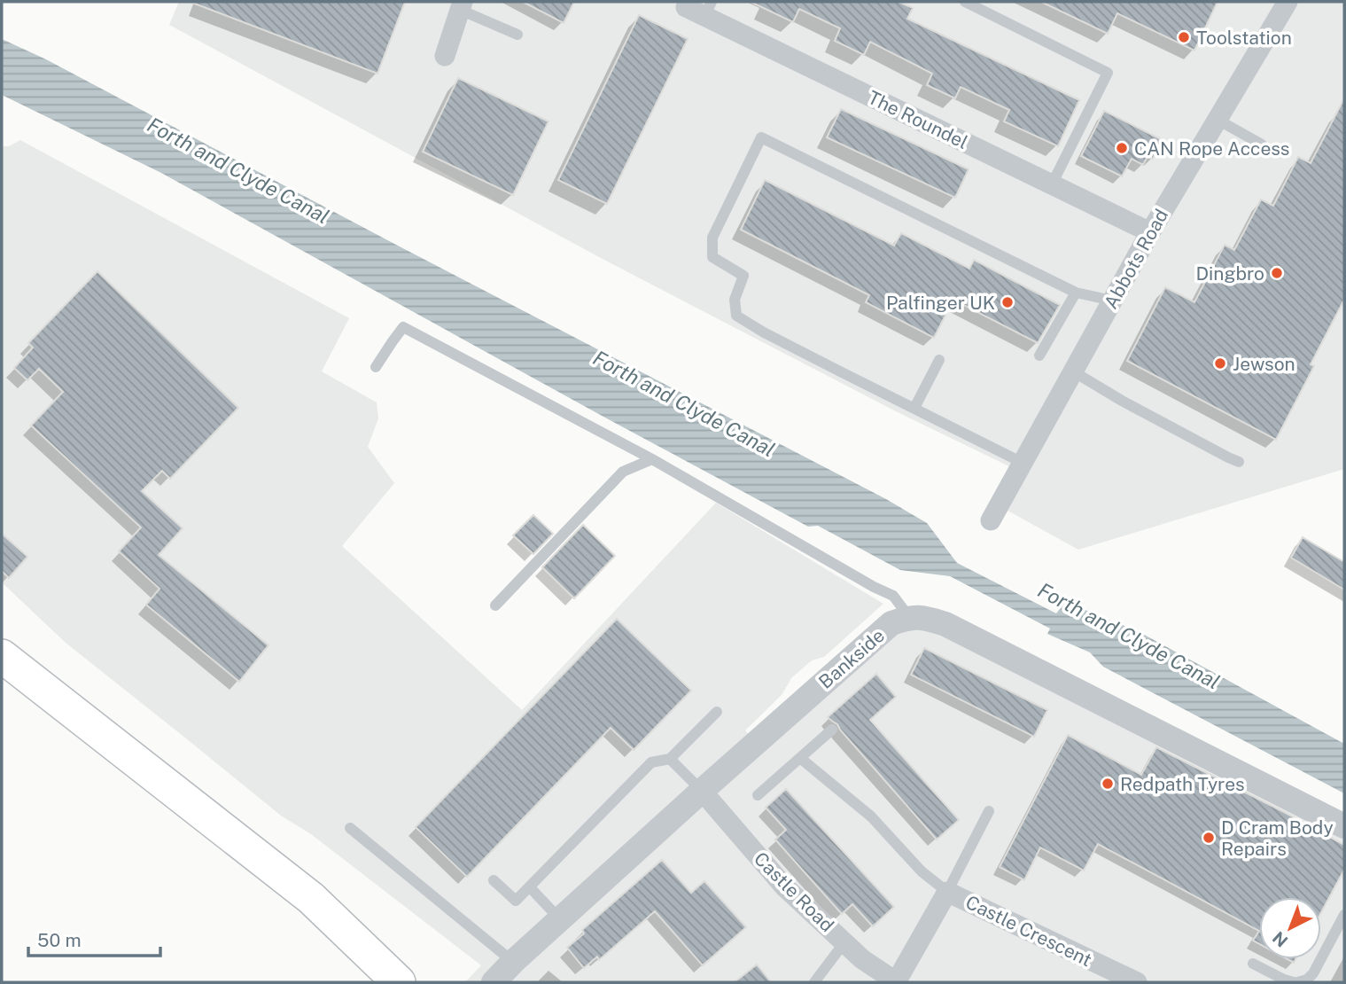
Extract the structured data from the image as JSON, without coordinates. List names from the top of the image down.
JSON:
{
  "streets": {
    "street": [
      "The Roundel",
      "Abbots Road",
      "Bankside",
      "Castle Road",
      "Castle Crescent"
    ]
  },
  "crossings": [
    ["The Roundel", "Abbots Road"],
    ["Bankside", "Castle Road"],
    ["Castle Road", "Castle Crescent"]
  ],
  "water": ["Forth and Clyde Canal"],
  "places": [
    "Toolstation",
    "CAN Rope Access",
    "Dingbro",
    "Palfinger UK",
    "Jewson",
    "Redpath Tyres",
    "D Cram Body Repairs"
  ],
  "scale_bar": "50 m",
  "north": "bottom left"
}
